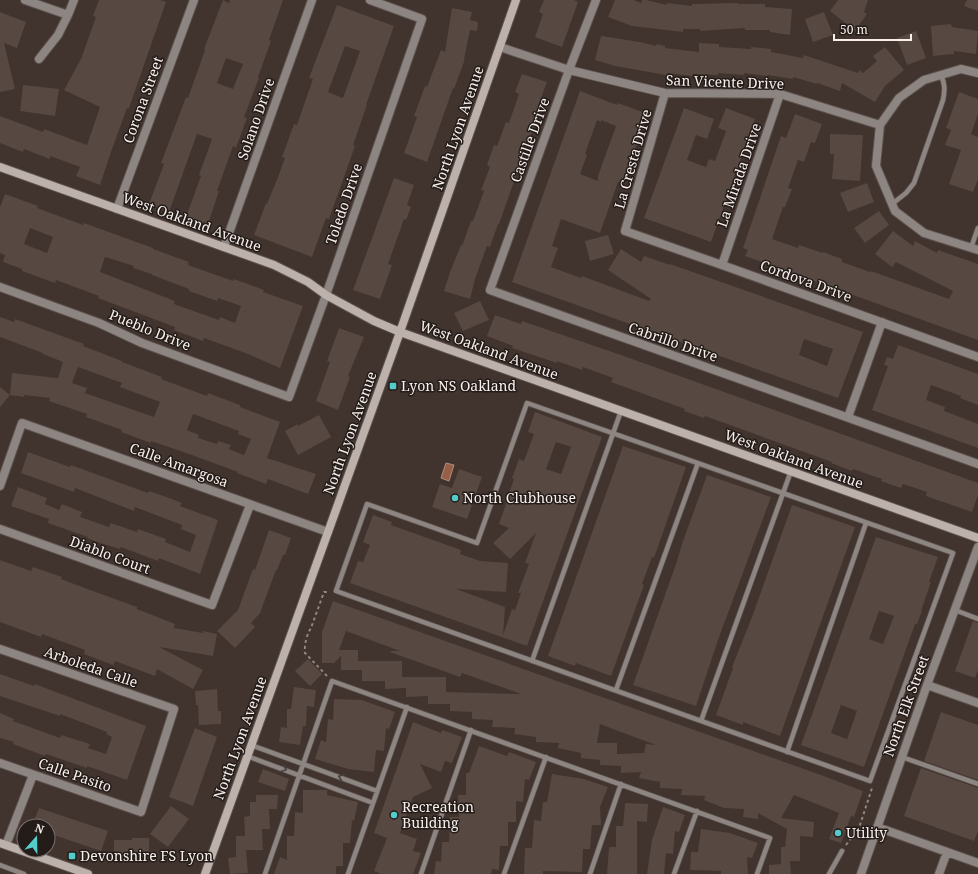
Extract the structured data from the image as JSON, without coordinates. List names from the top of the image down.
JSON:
{
  "streets": {
    "street": [
      "San Vicente Drive",
      "Corona Street",
      "Solano Drive",
      "North Lyon Avenue",
      "Castille Drive",
      "La Cresta Drive",
      "La Mirada Drive",
      "Toledo Drive",
      "West Oakland Avenue",
      "Cordova Drive",
      "Pueblo Drive",
      "Cabrillo Drive",
      "Calle Amargosa",
      "Diablo Court",
      "Arboleda Calle",
      "North Elk Street",
      "Calle Pasito"
    ]
  },
  "crossings": [
    ["San Vicente Drive", "North Lyon Avenue"],
    ["San Vicente Drive", "Castille Drive"],
    ["San Vicente Drive", "La Cresta Drive"],
    ["San Vicente Drive", "La Mirada Drive"],
    ["Corona Street", "West Oakland Avenue"],
    ["Solano Drive", "West Oakland Avenue"],
    ["North Lyon Avenue", "West Oakland Avenue"],
    ["North Lyon Avenue", "Calle Amargosa"],
    ["Castille Drive", "Cabrillo Drive"],
    ["La Cresta Drive", "Cordova Drive"],
    ["La Mirada Drive", "Cordova Drive"],
    ["Toledo Drive", "West Oakland Avenue"],
    ["Toledo Drive", "Pueblo Drive"],
    ["Calle Amargosa", "Diablo Court"],
    ["Arboleda Calle", "Calle Pasito"]
  ],
  "places": {
    "transit": ["Lyon NS Oakland", "Devonshire FS Lyon"],
    "other": ["North Clubhouse", "Recreation Building", "Utility"]
  },
  "scale_bar": "50 m",
  "north": "top"
}
